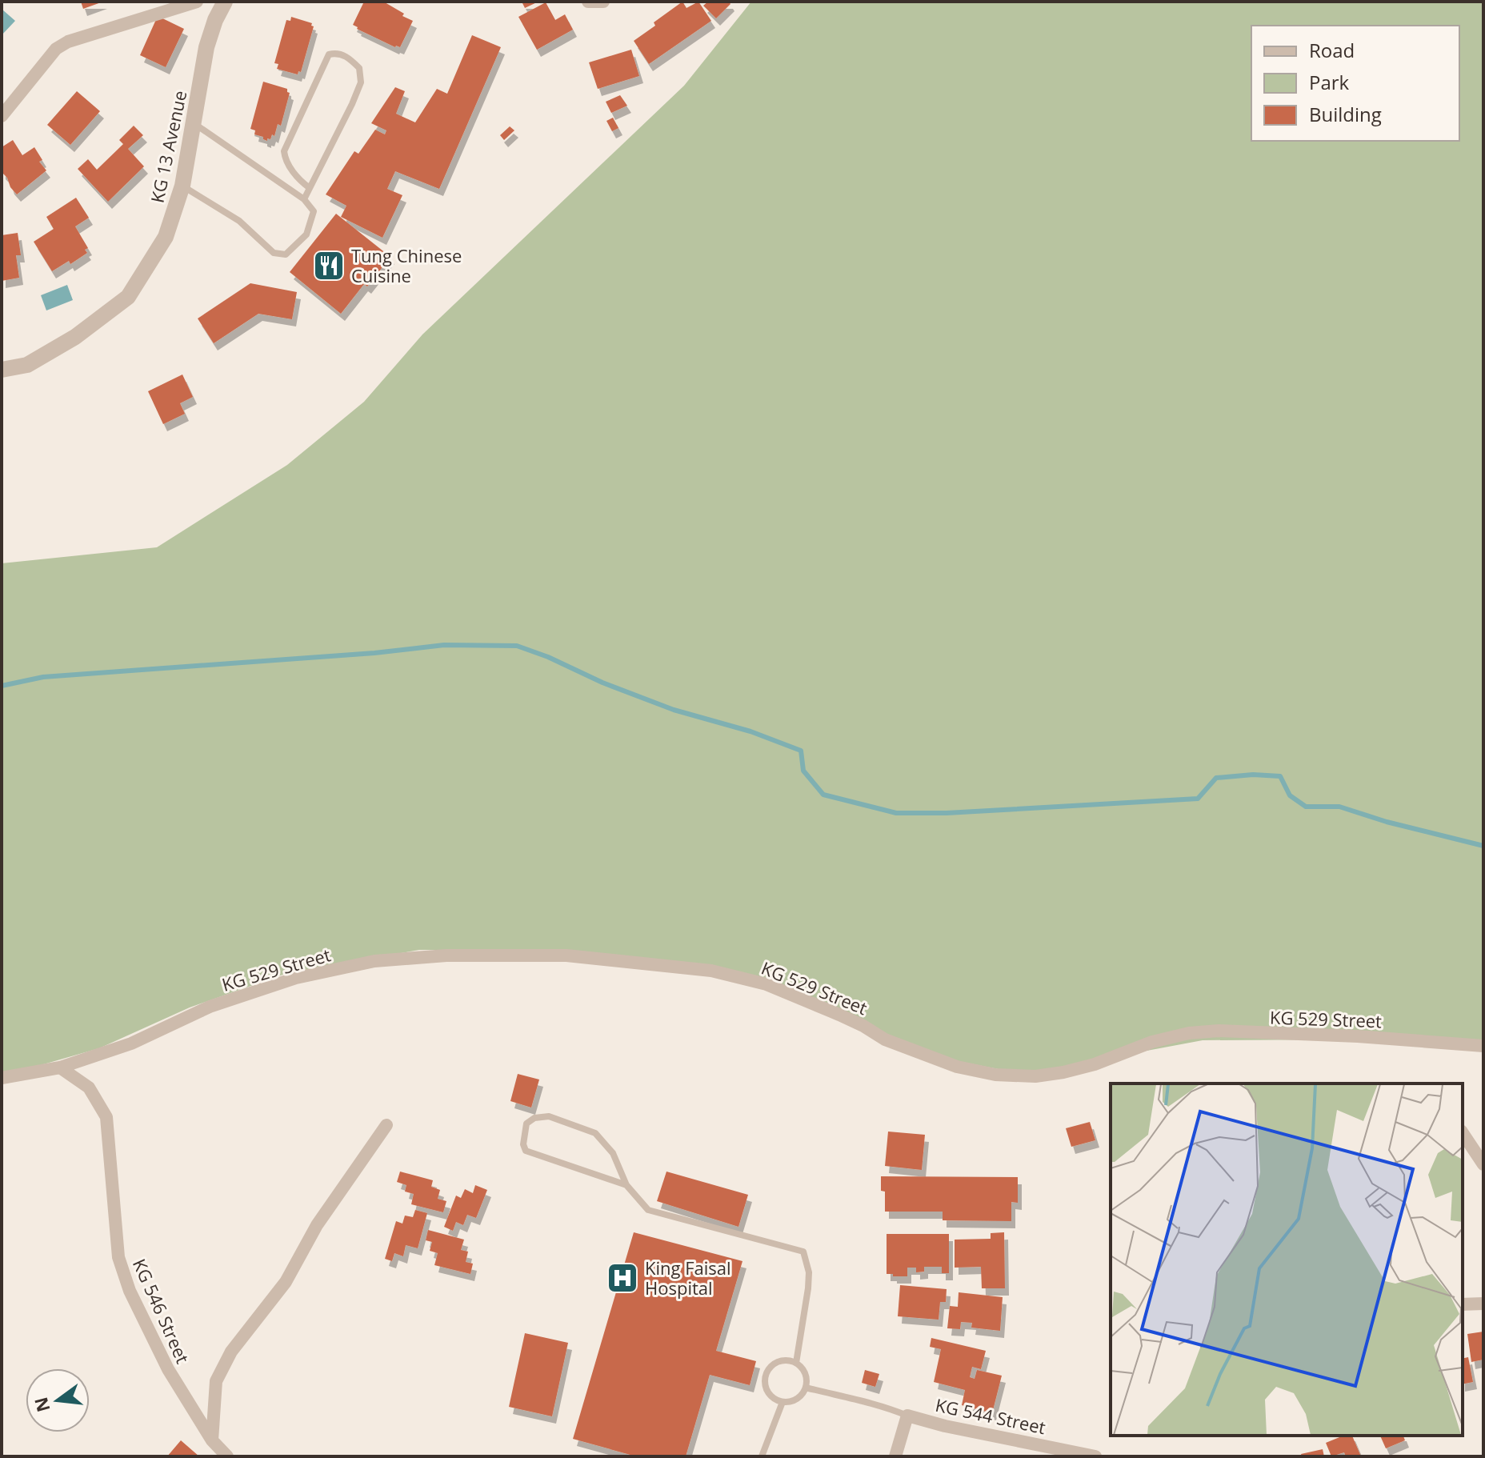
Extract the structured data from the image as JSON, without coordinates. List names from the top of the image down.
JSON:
{
  "streets": {
    "street": [
      "KG 13 Avenue",
      "KG 529 Street",
      "KG 546 Street",
      "KG 544 Street"
    ]
  },
  "crossings": [
    ["KG 529 Street", "KG 546 Street"]
  ],
  "places": {
    "restaurant": ["Tung Chinese Cuisine"],
    "hospital": ["King Faisal Hospital"]
  },
  "legend": ["Road", "Park", "Building"],
  "north": "left"
}
